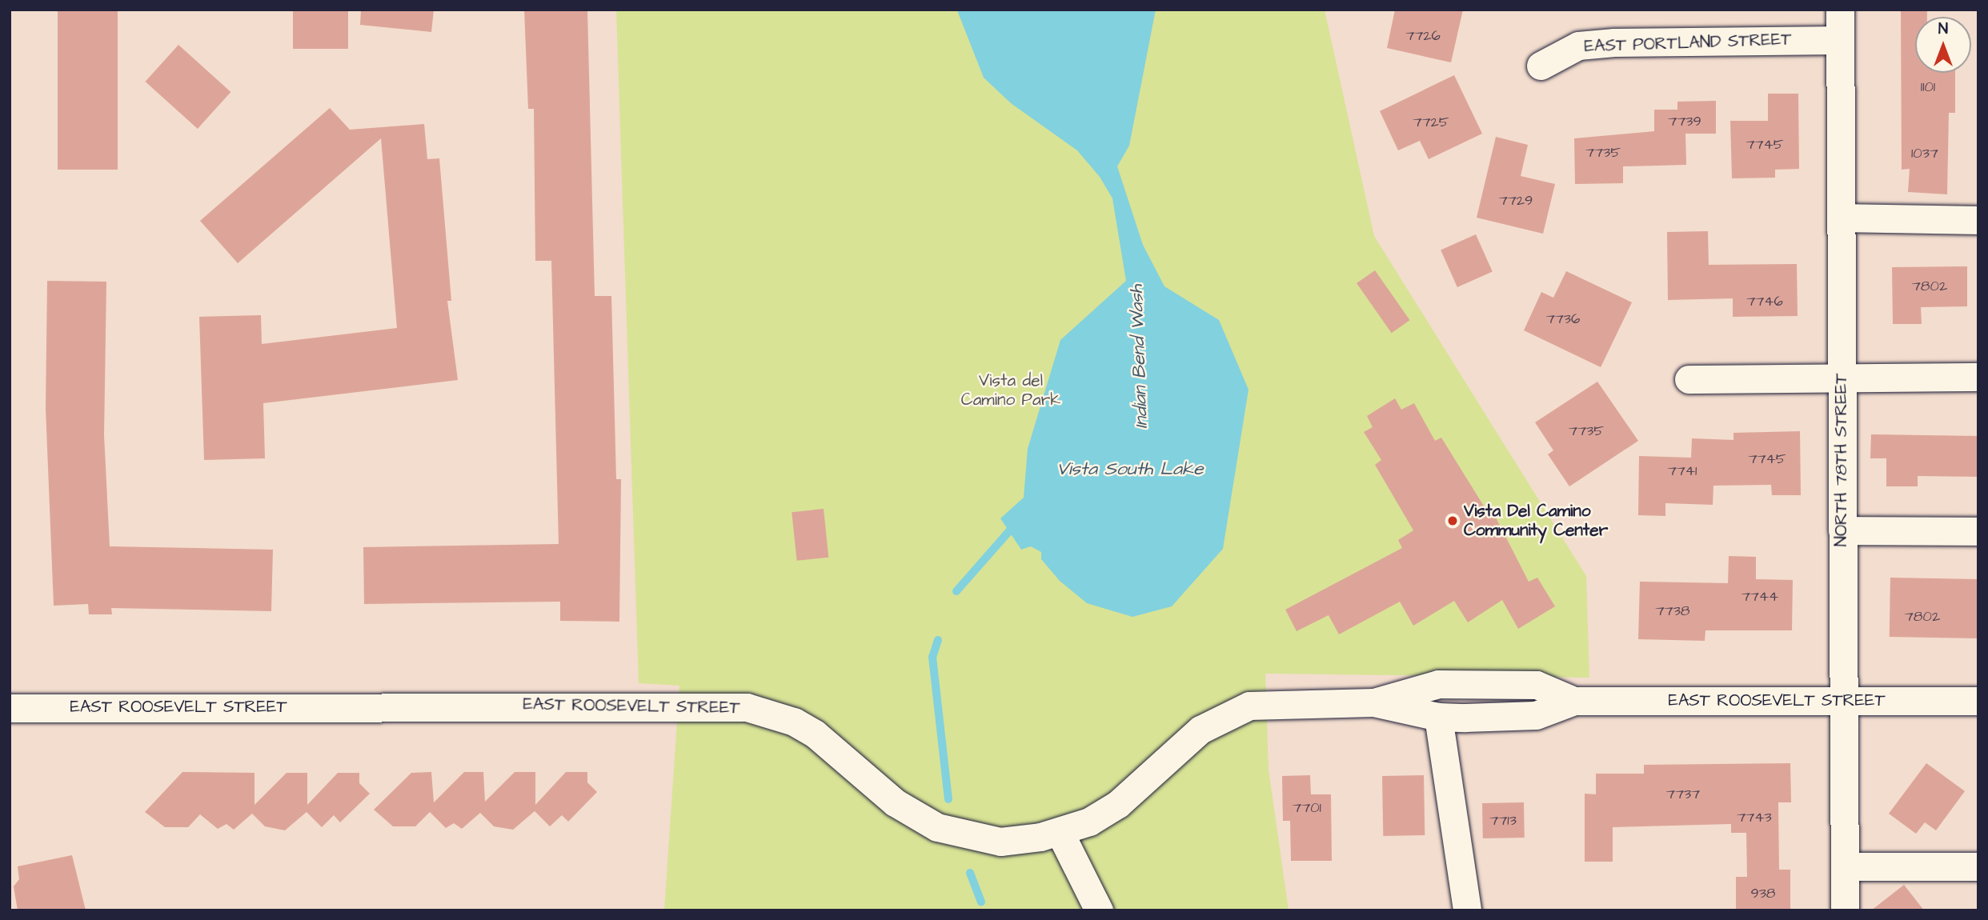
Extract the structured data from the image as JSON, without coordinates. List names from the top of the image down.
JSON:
{
  "streets": {
    "street": ["EAST PORTLAND STREET", "NORTH 78TH STREET", "EAST ROOSEVELT STREET"]
  },
  "crossings": [
    ["EAST PORTLAND STREET", "NORTH 78TH STREET"],
    ["NORTH 78TH STREET", "EAST ROOSEVELT STREET"]
  ],
  "water": ["Indian Bend Wash", "Vista South Lake"],
  "parks": ["Vista del Camino Park"],
  "places": ["Vista Del Camino Community Center"],
  "house_numbers": [
    "7726",
    "1101",
    "7739",
    "7725",
    "7745",
    "7735",
    "1037",
    "7729",
    "7802",
    "7746",
    "7736",
    "7735",
    "7745",
    "7741",
    "7744",
    "7738",
    "7802",
    "7737",
    "7701",
    "7743",
    "7713",
    "938"
  ],
  "north": "top"
}
